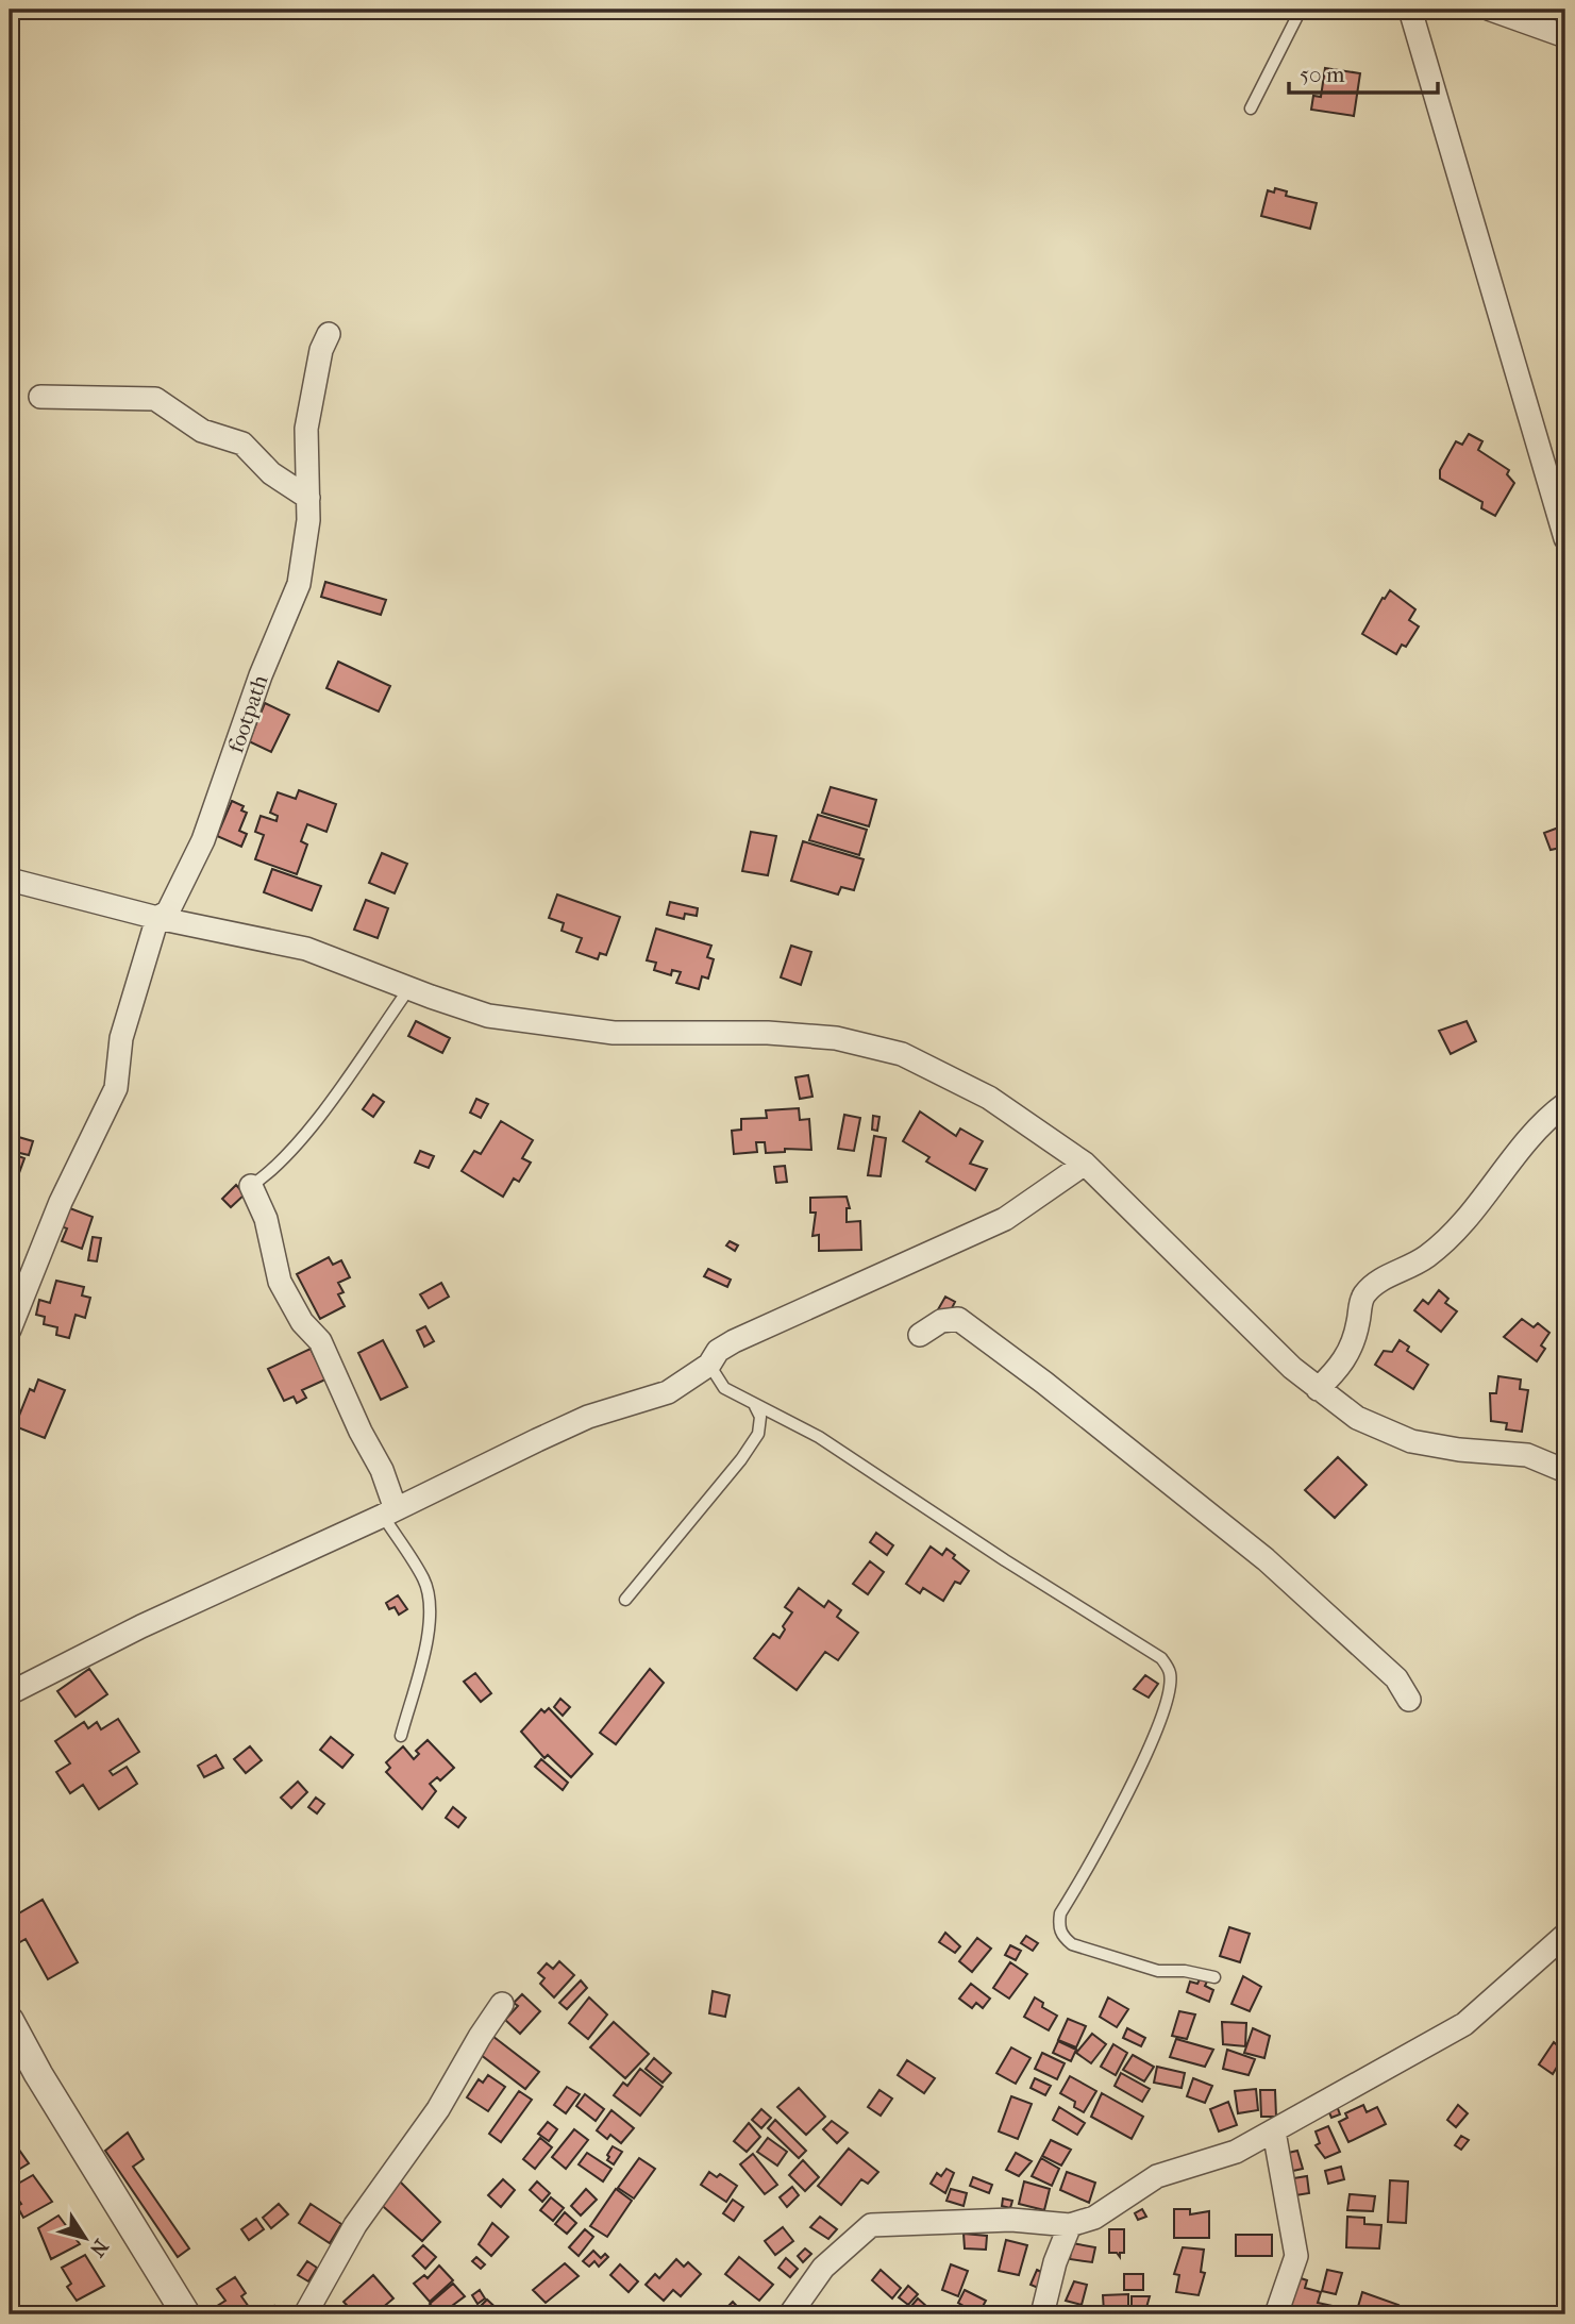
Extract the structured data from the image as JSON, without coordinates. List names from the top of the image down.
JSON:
{
  "streets": {
    "street": ["footpath"]
  },
  "scale_bar": "50 m",
  "north": "bottom right"
}
